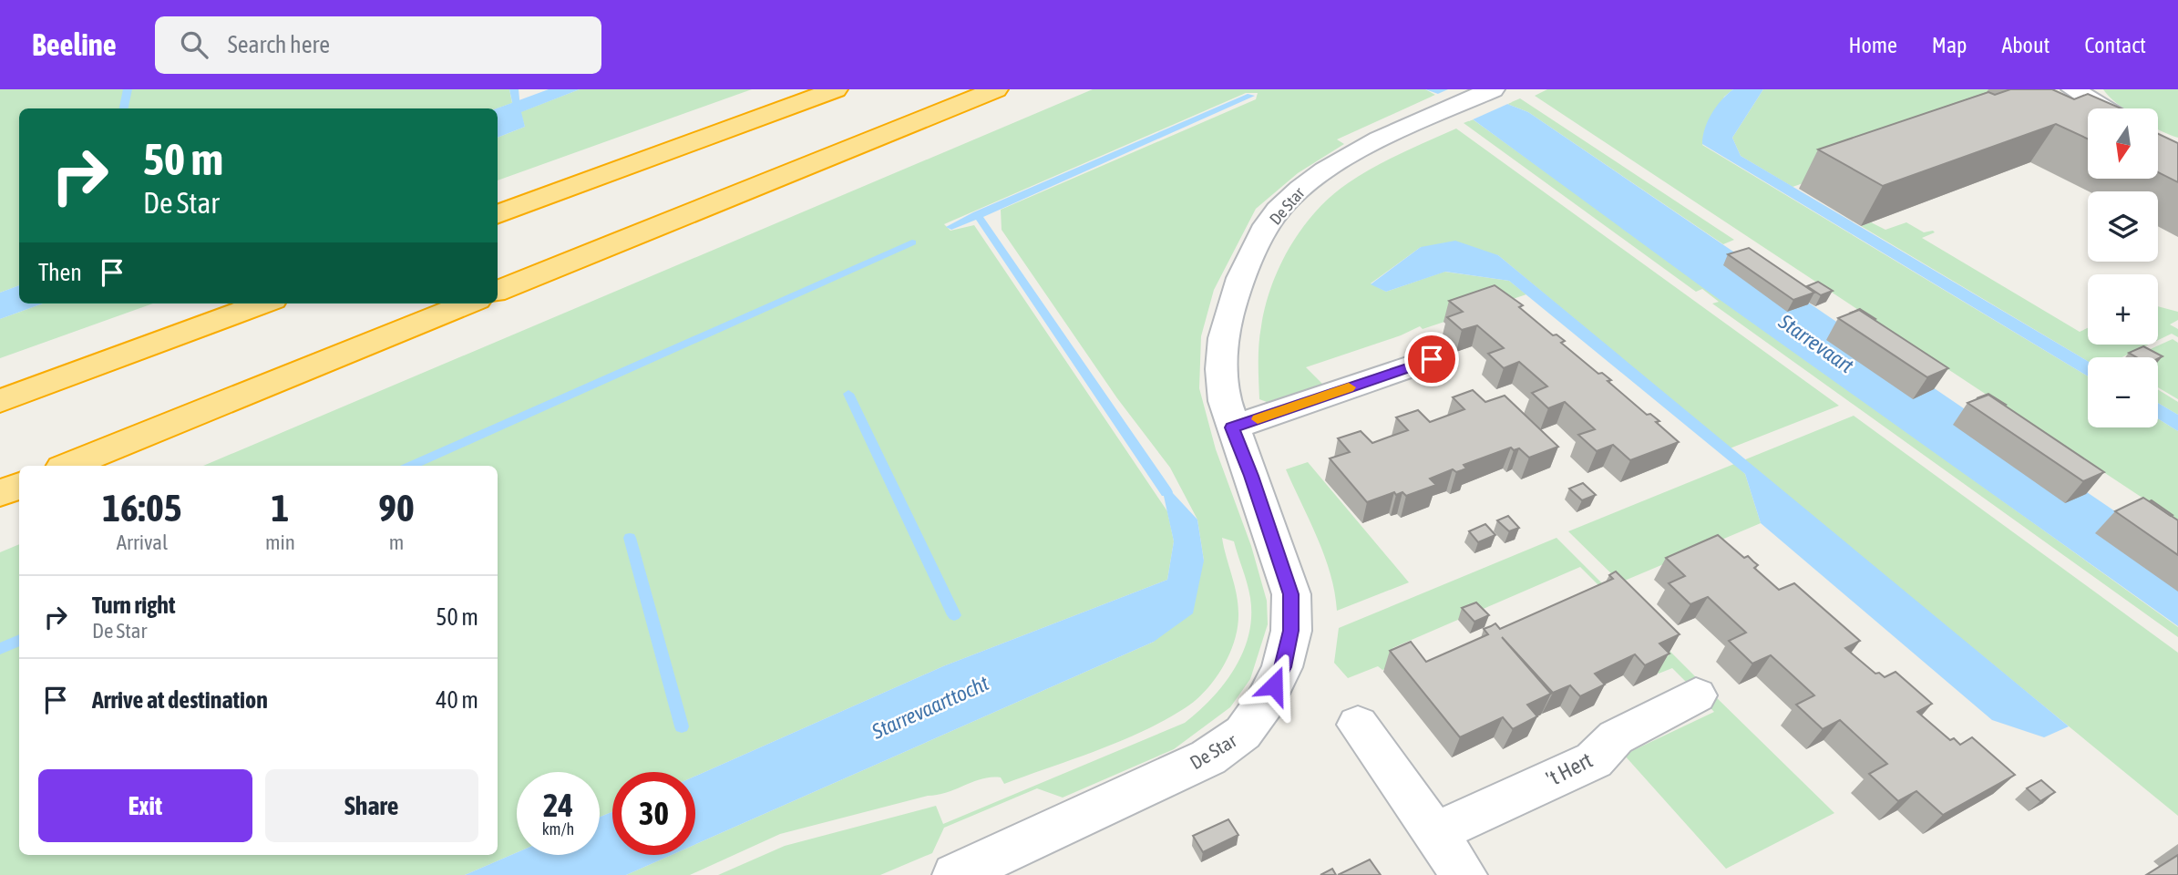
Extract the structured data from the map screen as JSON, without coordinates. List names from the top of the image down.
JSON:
{
  "streets": {
    "street": ["De Star", "'t Hert"]
  },
  "water": ["Starrevaart", "Starrevaarttocht"],
  "north": "bottom",
  "page": {
    "header": "Beeline",
    "search": "Search here",
    "nav": [
      "Home",
      "Map",
      "About",
      "Contact"
    ],
    "map_buttons": ["+", "−"],
    "turn": ["50 m", "De Star"],
    "then": "Then",
    "eta": [
      "16:05",
      "Arrival",
      "1",
      "min",
      "90",
      "m"
    ],
    "list": [
      {
        "name": "Turn right",
        "note": "De Star",
        "value": "50 m"
      },
      {
        "name": "Arrive at destination",
        "value": "40 m"
      }
    ],
    "buttons": ["Exit", "Share"],
    "speed": "24 km/h",
    "limit": "30"
  }
}
